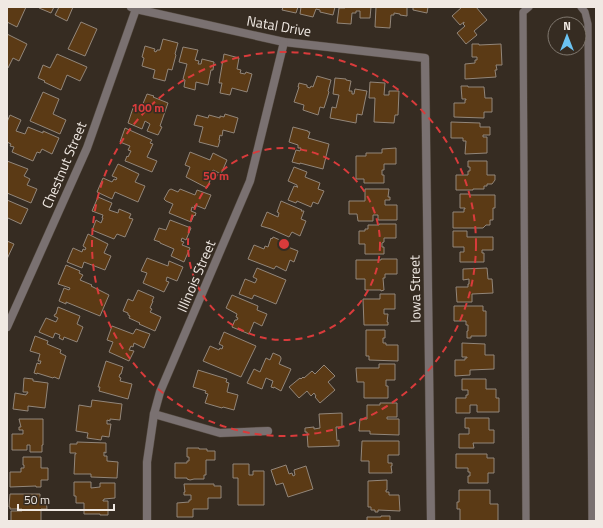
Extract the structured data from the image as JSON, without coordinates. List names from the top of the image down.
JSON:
{
  "streets": {
    "street": [
      "Natal Drive",
      "Chestnut Street",
      "Illinois Street",
      "Iowa Street"
    ]
  },
  "crossings": [
    ["Natal Drive", "Chestnut Street"],
    ["Natal Drive", "Illinois Street"],
    ["Natal Drive", "Iowa Street"]
  ],
  "scale_bar": "50 m",
  "north": "top",
  "rings": ["100 m", "50 m"]
}
